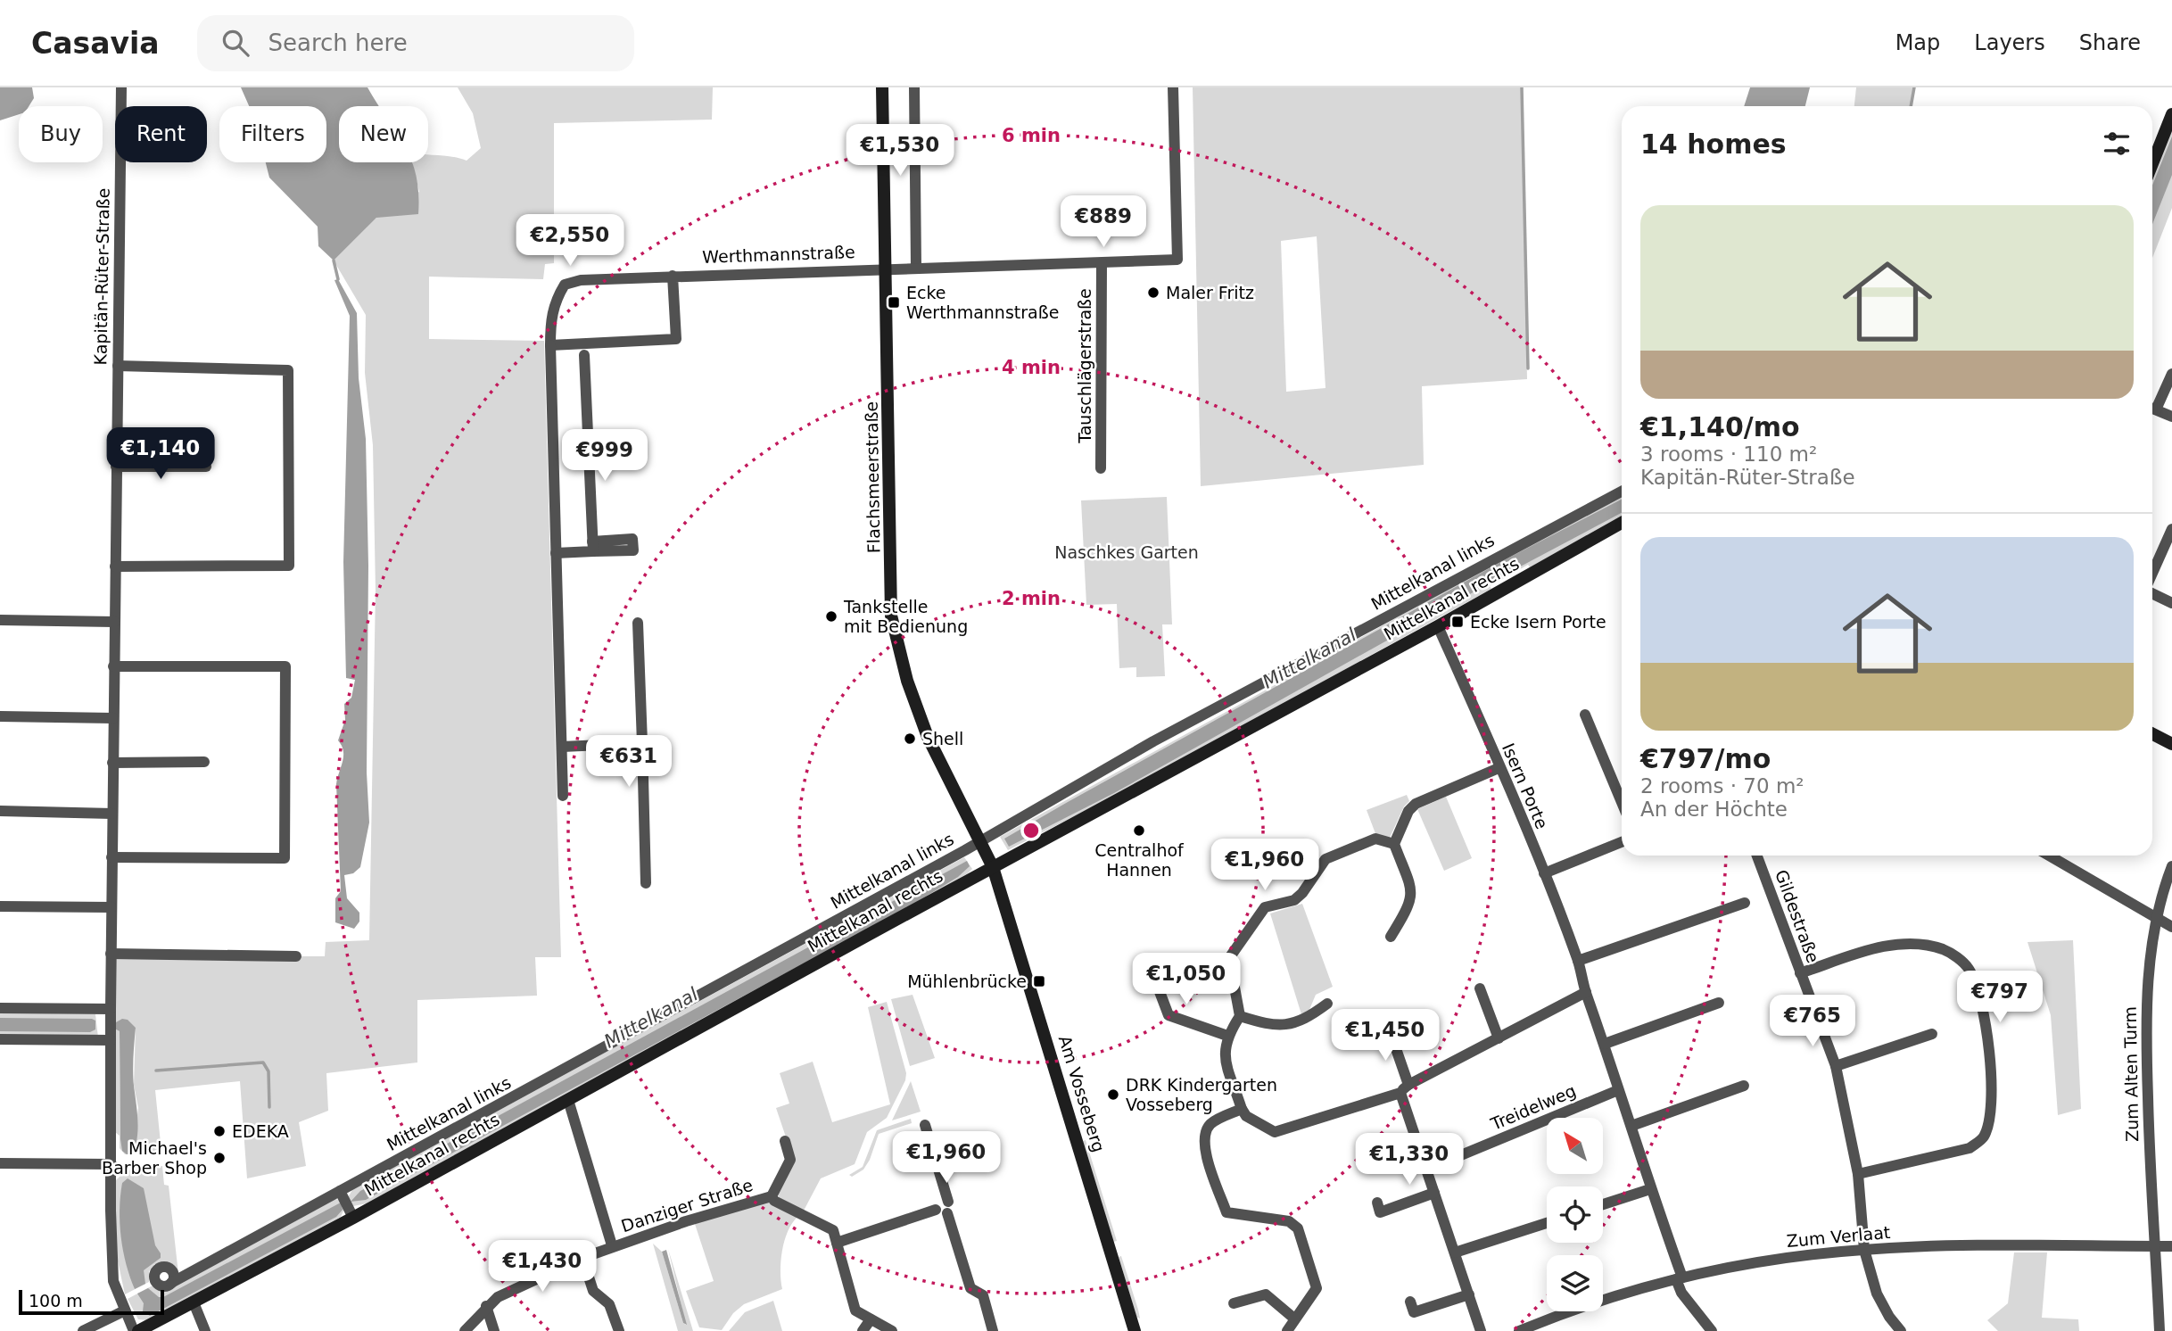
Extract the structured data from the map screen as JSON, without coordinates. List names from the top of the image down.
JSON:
{
  "streets": {
    "main road": ["Flachsmeerstraße", "Mittelkanal rechts", "Am Vosseberg"],
    "street": [
      "Werthmannstraße",
      "Kapitän-Rüter-Straße",
      "Tauschlägerstraße",
      "Mittelkanal links",
      "Isern Porte",
      "Gildestraße",
      "Zum Alten Turm",
      "Treidelweg",
      "Danziger Straße",
      "Zum Verlaat"
    ]
  },
  "crossings": [
    ["Werthmannstraße", "Tauschlägerstraße"],
    ["Werthmannstraße", "Flachsmeerstraße"],
    ["Kapitän-Rüter-Straße", "Mittelkanal rechts"],
    ["Tauschlägerstraße", "Flachsmeerstraße"],
    ["Flachsmeerstraße", "Mittelkanal links"],
    ["Flachsmeerstraße", "Mittelkanal rechts"],
    ["Flachsmeerstraße", "Am Vosseberg"],
    ["Mittelkanal links", "Mittelkanal rechts"],
    ["Mittelkanal links", "Am Vosseberg"],
    ["Mittelkanal rechts", "Isern Porte"],
    ["Mittelkanal rechts", "Am Vosseberg"],
    ["Isern Porte", "Treidelweg"],
    ["Isern Porte", "Zum Verlaat"],
    ["Gildestraße", "Zum Verlaat"],
    ["Zum Alten Turm", "Zum Verlaat"]
  ],
  "water": ["Mittelkanal"],
  "parks": ["Naschkes Garten"],
  "places": {
    "other": [
      "Maler Fritz",
      "Tankstelle mit Bedienung",
      "Shell",
      "Centralhof Hannen",
      "DRK Kindergarten Vosseberg",
      "EDEKA",
      "Michael's Barber Shop"
    ],
    "transit": ["Ecke Werthmannstraße", "Ecke Isern Porte", "Mühlenbrücke"]
  },
  "scale_bar": "100 m",
  "north": "top left",
  "page": {
    "header": "Casavia",
    "search": "Search here",
    "nav": ["Map", "Layers", "Share"],
    "chip": [
      "Buy",
      "Rent",
      "Filters",
      "New"
    ],
    "heading": "14 homes",
    "price": [
      "€1,530",
      "€889",
      "€2,550",
      "€1,140",
      "€999",
      "€631",
      "€1,960",
      "€1,050",
      "€797",
      "€765",
      "€1,450",
      "€1,960",
      "€1,330",
      "€1,430"
    ],
    "list": [
      {
        "name": "€1,140/mo",
        "note": "3 rooms · 110 m² · Kapitän-Rüter-Straße"
      },
      {
        "name": "€797/mo",
        "note": "2 rooms · 70 m² · An der Höchte"
      }
    ],
    "scale": "100 m"
  },
  "rings": ["6 min", "4 min", "2 min"]
}
